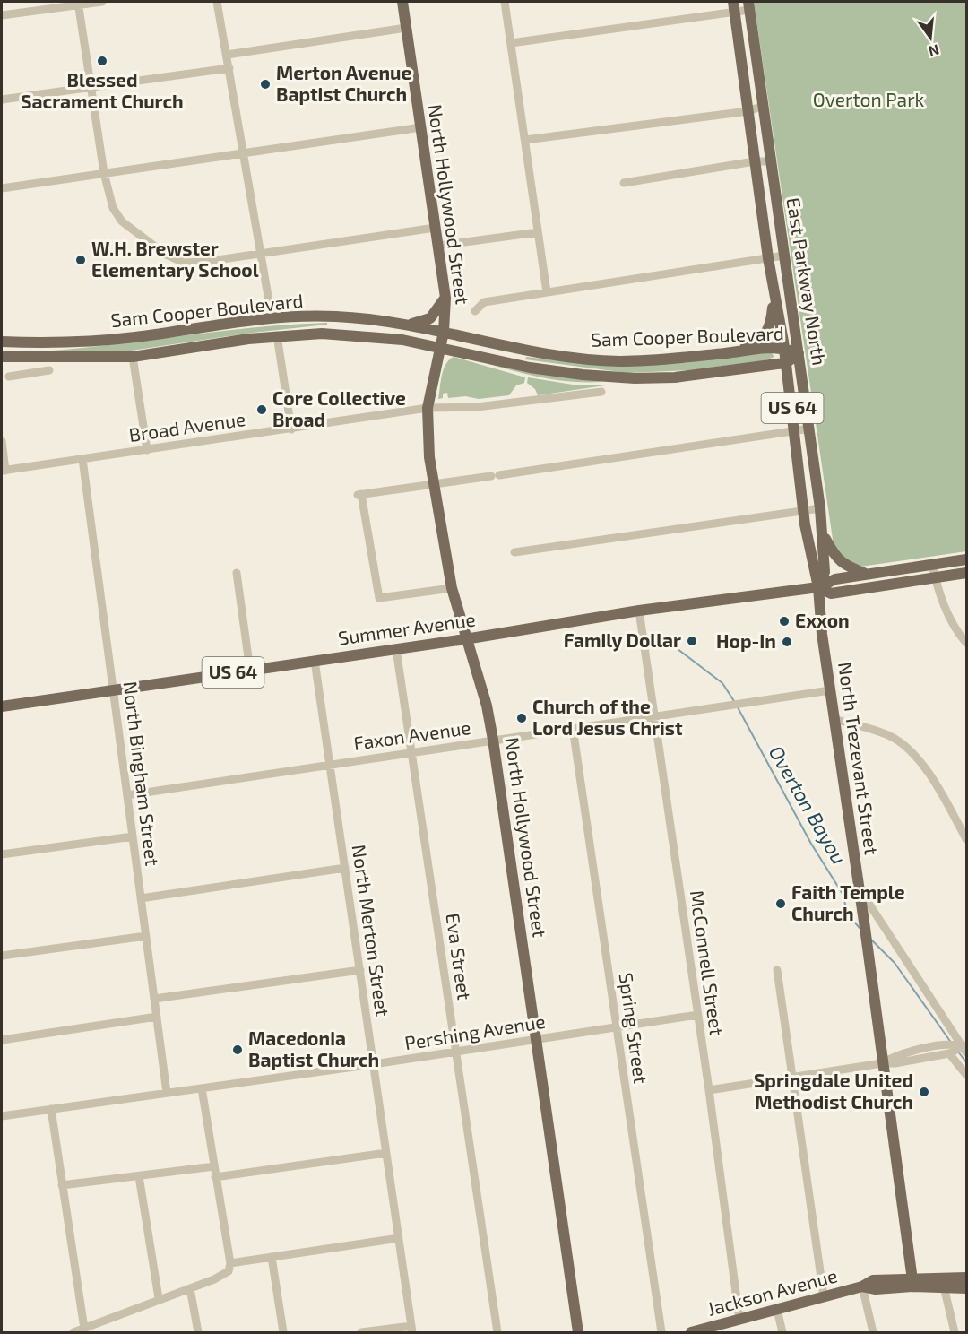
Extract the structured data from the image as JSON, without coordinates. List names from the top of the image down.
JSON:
{
  "streets": {
    "main road": [
      "North Hollywood Street",
      "East Parkway North",
      "Sam Cooper Boulevard",
      "US 64",
      "Summer Avenue",
      "North Trezevant Street",
      "Jackson Avenue"
    ],
    "street": [
      "Broad Avenue",
      "Faxon Avenue",
      "North Bingham Street",
      "North Merton Street",
      "Eva Street",
      "McConnell Street",
      "Spring Street",
      "Pershing Avenue"
    ]
  },
  "crossings": [
    ["North Hollywood Street", "Sam Cooper Boulevard"],
    ["North Hollywood Street", "Broad Avenue"],
    ["North Hollywood Street", "Summer Avenue"],
    ["North Hollywood Street", "Faxon Avenue"],
    ["North Hollywood Street", "Pershing Avenue"],
    ["East Parkway North", "Sam Cooper Boulevard"],
    ["East Parkway North", "Summer Avenue"],
    ["East Parkway North", "North Trezevant Street"],
    ["Broad Avenue", "North Bingham Street"],
    ["Summer Avenue", "North Trezevant Street"],
    ["Summer Avenue", "North Bingham Street"],
    ["Summer Avenue", "North Merton Street"],
    ["Summer Avenue", "Eva Street"],
    ["Summer Avenue", "McConnell Street"],
    ["Faxon Avenue", "North Trezevant Street"],
    ["Faxon Avenue", "North Bingham Street"],
    ["Faxon Avenue", "North Merton Street"],
    ["Faxon Avenue", "Eva Street"],
    ["Faxon Avenue", "McConnell Street"],
    ["Faxon Avenue", "Spring Street"],
    ["North Trezevant Street", "Jackson Avenue"],
    ["North Bingham Street", "Pershing Avenue"],
    ["North Merton Street", "Pershing Avenue"],
    ["Eva Street", "Pershing Avenue"],
    ["McConnell Street", "Pershing Avenue"],
    ["McConnell Street", "Jackson Avenue"],
    ["Spring Street", "Pershing Avenue"]
  ],
  "water": ["Overton Bayou"],
  "parks": ["Overton Park"],
  "places": [
    "Blessed Sacrament Church",
    "Merton Avenue Baptist Church",
    "W.H. Brewster Elementary School",
    "Core Collective Broad",
    "Exxon",
    "Family Dollar",
    "Hop-In",
    "Church of the Lord Jesus Christ",
    "Faith Temple Church",
    "Macedonia Baptist Church",
    "Springdale United Methodist Church"
  ],
  "north": "bottom"
}
